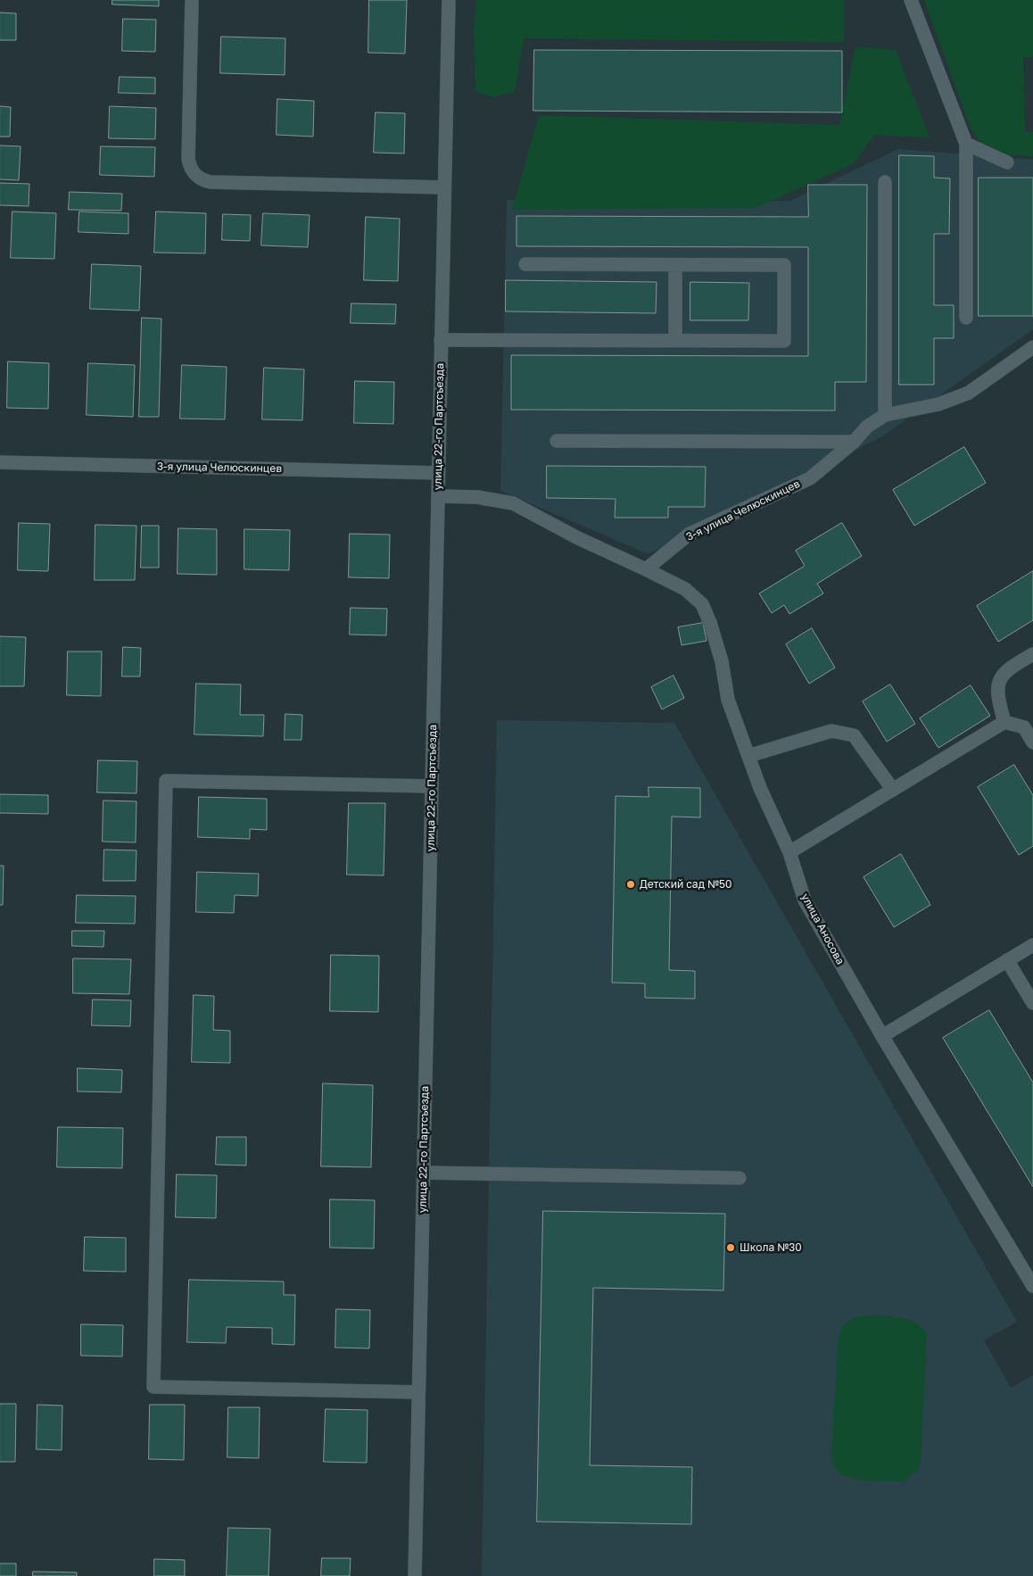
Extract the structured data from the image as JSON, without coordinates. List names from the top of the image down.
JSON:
{
  "streets": {
    "street": ["улица 22-го Партсъезда", "3-я улица Челюскинцев", "улица Аносова"]
  },
  "crossings": [
    ["улица 22-го Партсъезда", "3-я улица Челюскинцев"],
    ["3-я улица Челюскинцев", "улица Аносова"]
  ],
  "places": ["Детский сад №50", "Школа №30"]
}
